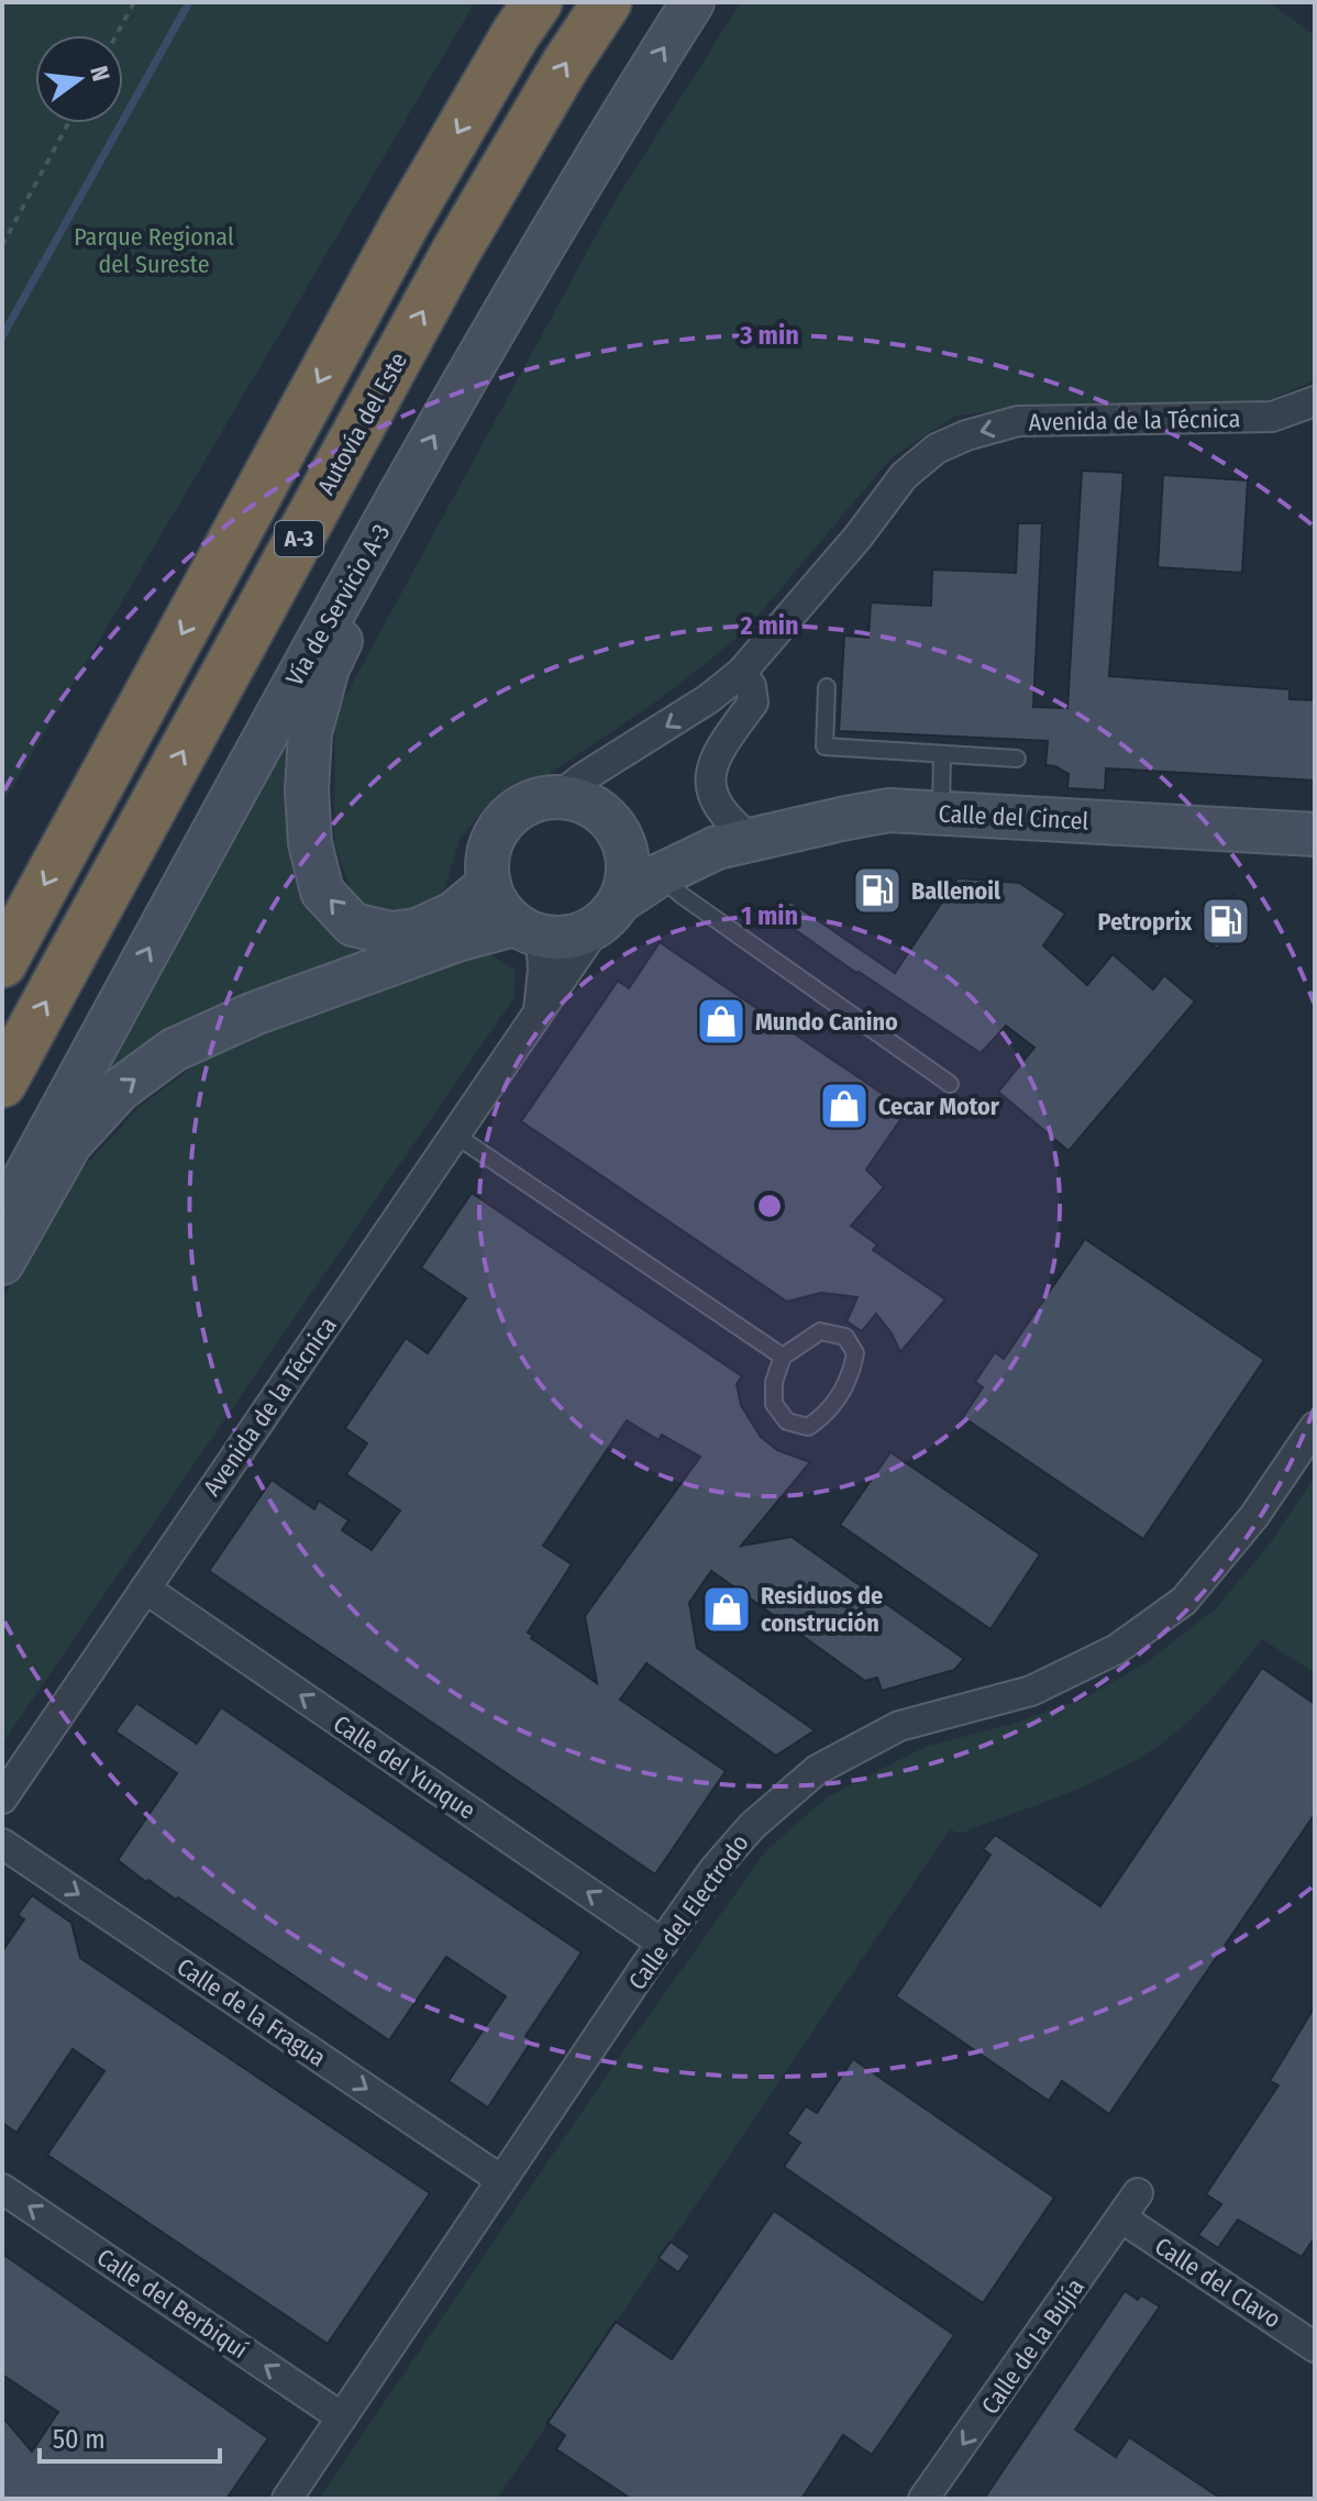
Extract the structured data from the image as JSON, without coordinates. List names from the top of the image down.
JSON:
{
  "streets": {
    "highway": ["Autovía del Este", "A-3"],
    "main road": ["Vía de Servicio A-3", "Calle del Cincel"],
    "street": [
      "Avenida de la Técnica",
      "Calle del Yunque",
      "Calle del Electrodo",
      "Calle de la Fragua",
      "Calle del Clavo",
      "Calle del Berbiquí",
      "Calle de la Bujía"
    ]
  },
  "crossings": [
    ["Avenida de la Técnica", "Calle del Yunque"],
    ["Calle del Yunque", "Calle del Electrodo"],
    ["Calle del Electrodo", "Calle de la Fragua"],
    ["Calle del Electrodo", "Calle del Berbiquí"],
    ["Calle del Clavo", "Calle de la Bujía"]
  ],
  "one_way": [
    "Avenida de la Técnica",
    "Vía de Servicio A-3",
    "Calle del Yunque",
    "Calle de la Fragua",
    "Calle del Berbiquí",
    "Calle de la Bujía"
  ],
  "parks": ["Parque Regional del Sureste"],
  "places": {
    "fuel station": ["Ballenoil", "Petroprix"],
    "shop": ["Mundo Canino", "Cecar Motor", "Residuos de construción"]
  },
  "scale_bar": "50 m",
  "north": "right",
  "rings": ["3 min", "2 min", "1 min"]
}
